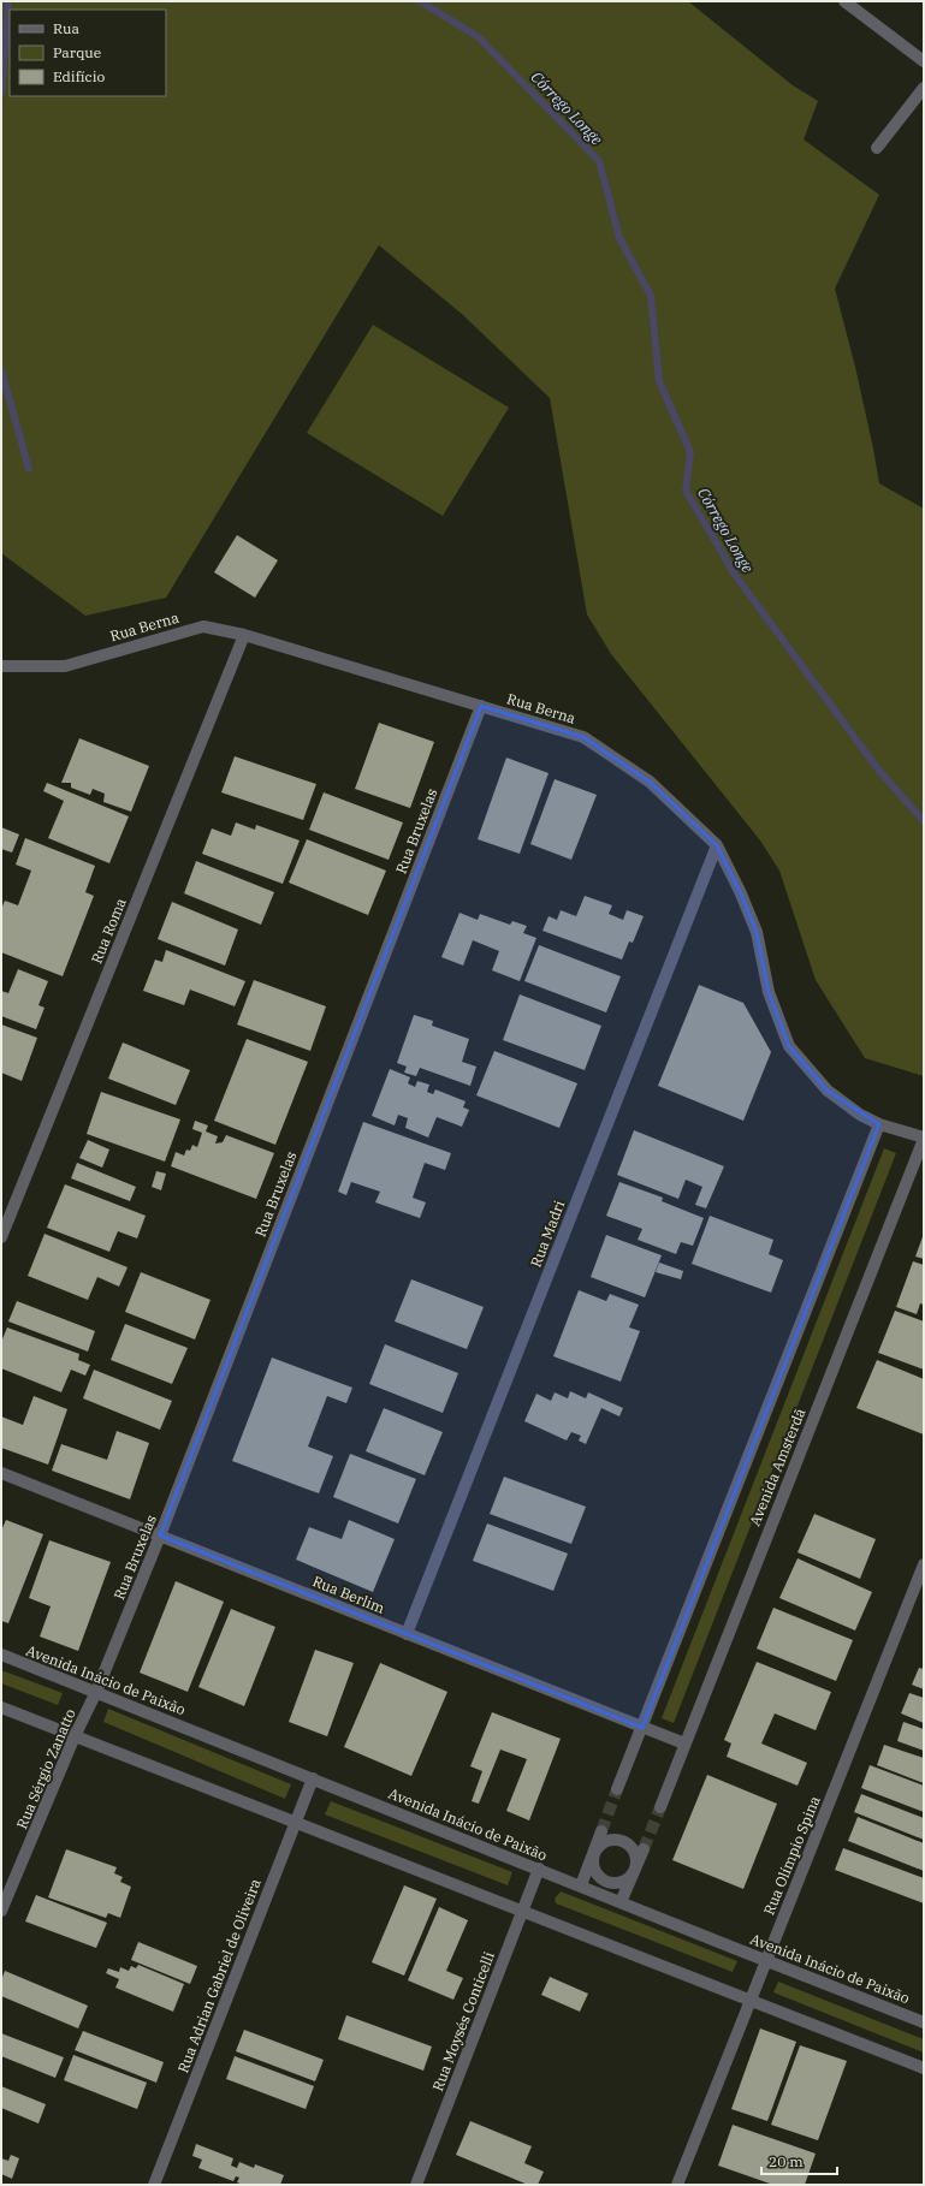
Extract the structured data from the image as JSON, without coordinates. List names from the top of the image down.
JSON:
{
  "streets": {
    "street": [
      "Rua Berna",
      "Rua Bruxelas",
      "Rua Roma",
      "Rua Madri",
      "Avenida Amsterdã",
      "Rua Berlim",
      "Avenida Inácio de Paixão",
      "Rua Sérgio Zanatto",
      "Rua Olímpio Spina",
      "Rua Adrian Gabriel de Oliveira",
      "Rua Moysés Conticelli"
    ]
  },
  "crossings": [
    ["Rua Berna", "Rua Bruxelas"],
    ["Rua Berna", "Rua Roma"],
    ["Rua Berna", "Rua Madri"],
    ["Rua Berna", "Avenida Amsterdã"],
    ["Rua Bruxelas", "Rua Berlim"],
    ["Rua Bruxelas", "Avenida Inácio de Paixão"],
    ["Rua Bruxelas", "Rua Sérgio Zanatto"],
    ["Rua Madri", "Rua Berlim"],
    ["Avenida Amsterdã", "Rua Berlim"],
    ["Avenida Inácio de Paixão", "Rua Sérgio Zanatto"],
    ["Avenida Inácio de Paixão", "Rua Olímpio Spina"],
    ["Avenida Inácio de Paixão", "Rua Adrian Gabriel de Oliveira"],
    ["Avenida Inácio de Paixão", "Rua Moysés Conticelli"]
  ],
  "water": ["Córrego Longe"],
  "legend": ["Rua", "Parque", "Edifício"],
  "scale_bar": "20 m"
}
